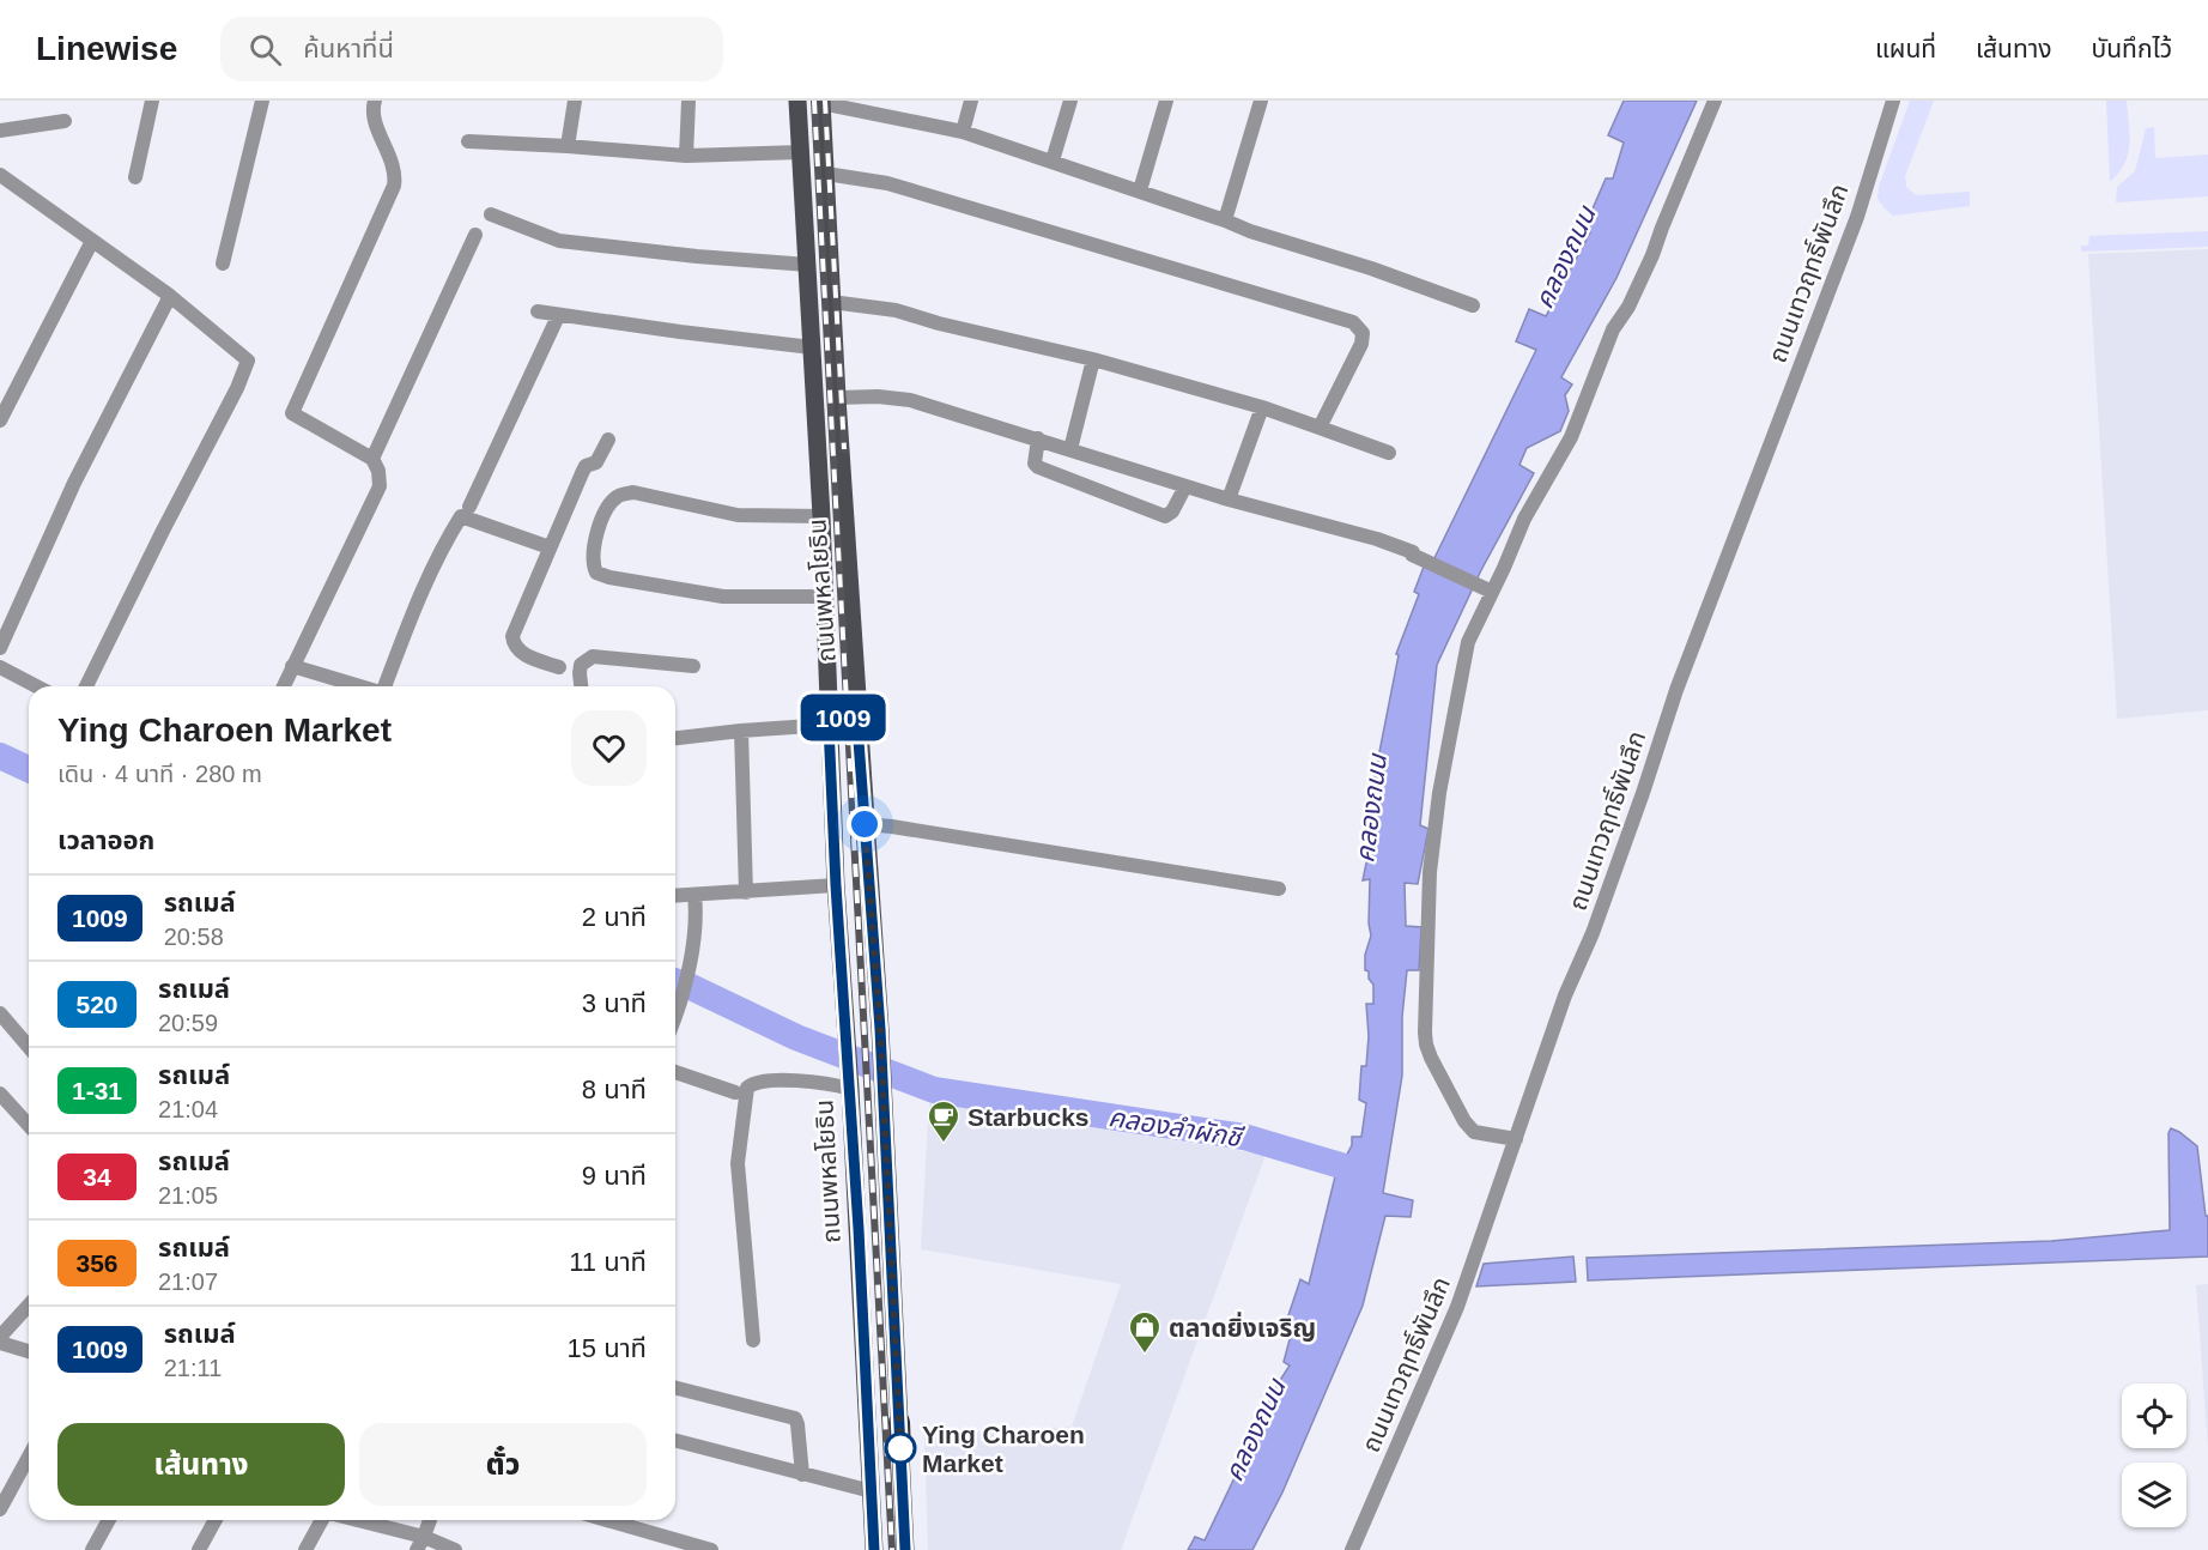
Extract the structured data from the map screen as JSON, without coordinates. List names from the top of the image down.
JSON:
{
  "streets": {
    "highway": ["ถนนพหลโยธิน"],
    "street": ["ถนนเทวฤทธิ์พันลึก"]
  },
  "water": ["คลองถนน", "คลองลำผักชี"],
  "places": {
    "cafe": ["Starbucks"],
    "shop": ["ตลาดยิ่งเจริญ"],
    "other": ["Ying Charoen Market"]
  },
  "lines": ["bus line 1009"],
  "page": {
    "header": "Linewise",
    "search": "ค้นหาที่นี่",
    "nav": ["แผนที่", "เส้นทาง", "บันทึกไว้"],
    "on_map": "1009",
    "heading": [
      ["Ying Charoen Market", "เดิน · 4 นาที · 280 m"],
      "เวลาออก"
    ],
    "list": [
      {
        "mark": "1009",
        "name": "รถเมล์",
        "note": "20:58",
        "value": "2 นาที"
      },
      {
        "mark": "520",
        "name": "รถเมล์",
        "note": "20:59",
        "value": "3 นาที"
      },
      {
        "mark": "1-31",
        "name": "รถเมล์",
        "note": "21:04",
        "value": "8 นาที"
      },
      {
        "mark": "34",
        "name": "รถเมล์",
        "note": "21:05",
        "value": "9 นาที"
      },
      {
        "mark": "356",
        "name": "รถเมล์",
        "note": "21:07",
        "value": "11 นาที"
      },
      {
        "mark": "1009",
        "name": "รถเมล์",
        "note": "21:11",
        "value": "15 นาที"
      }
    ],
    "buttons": ["เส้นทาง", "ตั๋ว"]
  }
}
